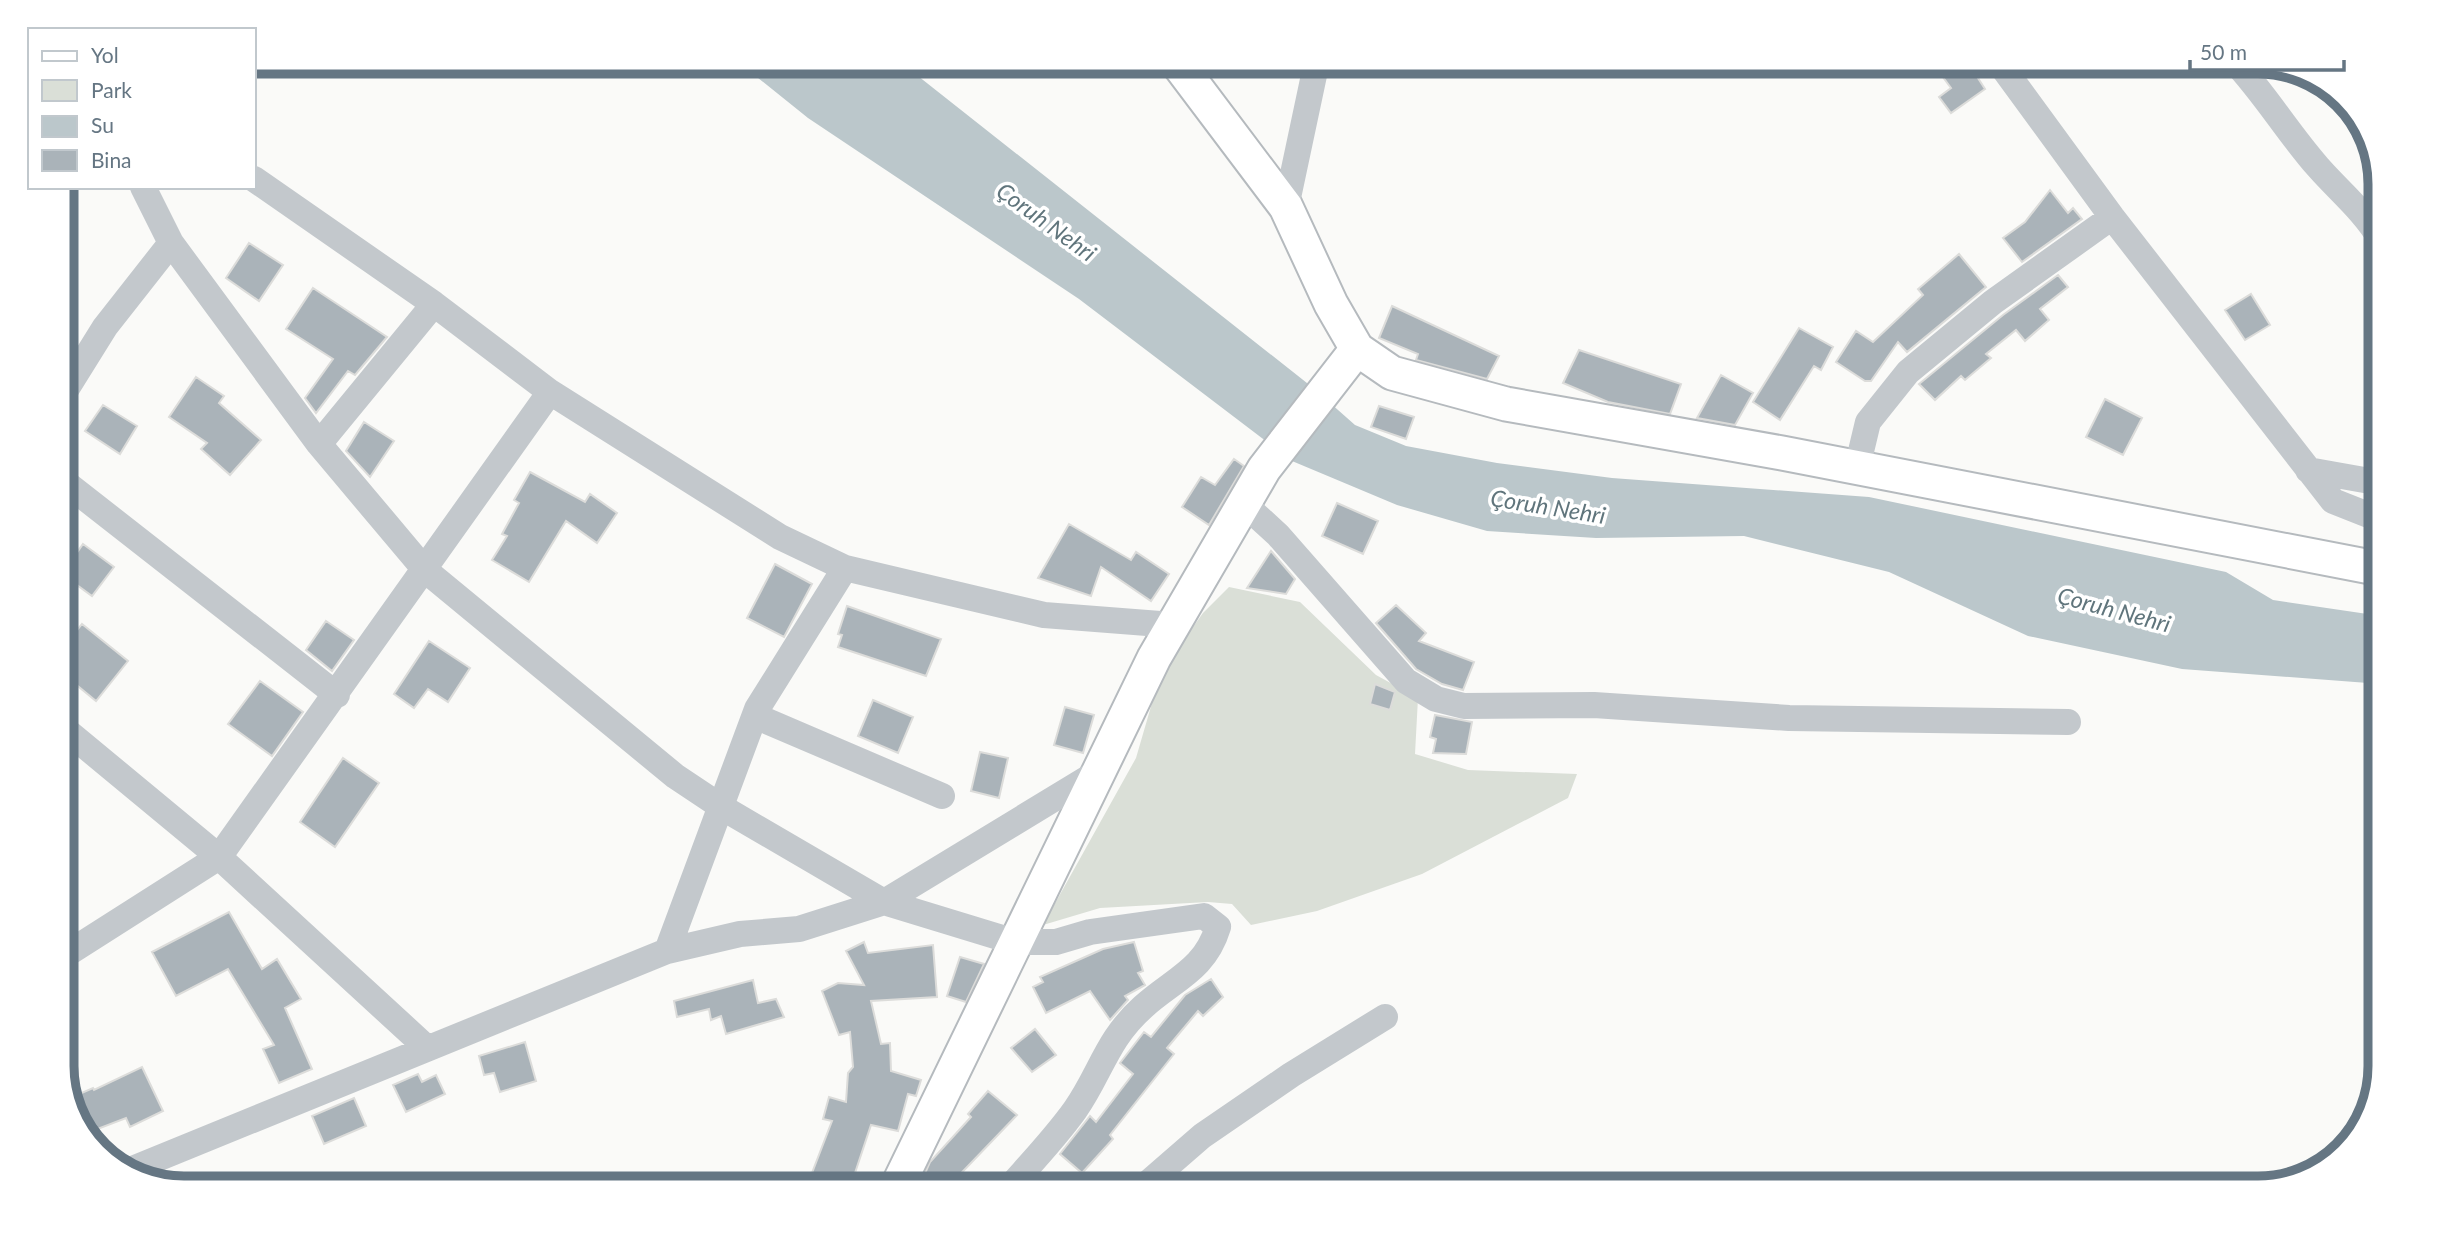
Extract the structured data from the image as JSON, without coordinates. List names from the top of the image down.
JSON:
{
  "water": ["Çoruh Nehri"],
  "legend": [
    "Yol",
    "Park",
    "Su",
    "Bina"
  ],
  "scale_bar": "50 m"
}
